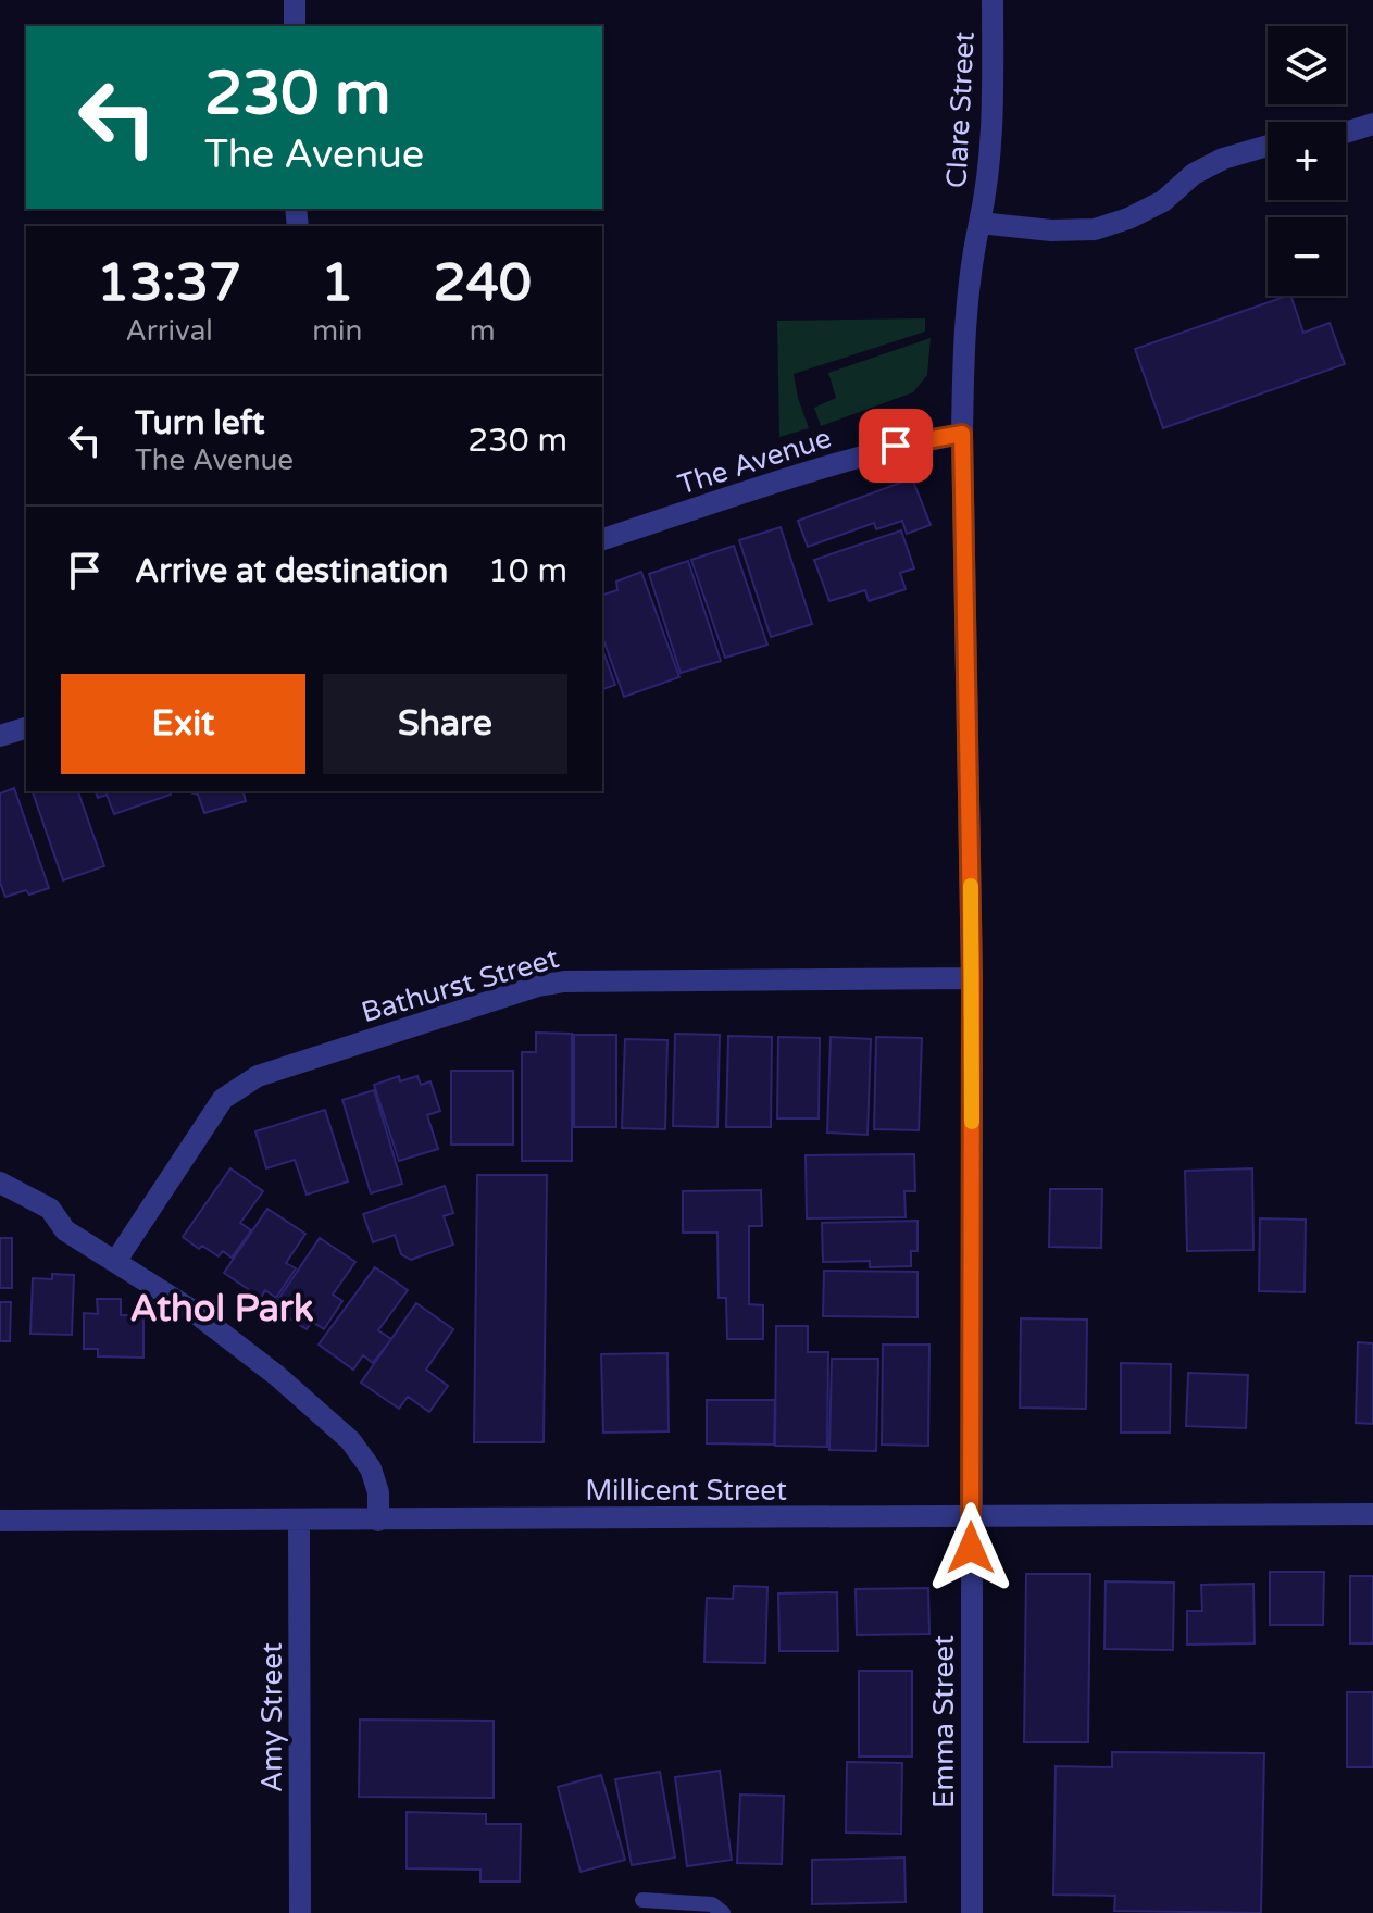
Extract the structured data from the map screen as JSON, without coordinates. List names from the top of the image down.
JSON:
{
  "streets": {
    "street": [
      "Clare Street",
      "The Avenue",
      "Bathurst Street",
      "Millicent Street",
      "Amy Street",
      "Emma Street"
    ]
  },
  "crossings": [
    ["The Avenue", "Emma Street"],
    ["Bathurst Street", "Emma Street"],
    ["Millicent Street", "Amy Street"],
    ["Millicent Street", "Emma Street"]
  ],
  "districts": ["Athol Park"],
  "page": {
    "map_buttons": ["+", "−"],
    "turn": ["230 m", "The Avenue"],
    "eta": [
      "13:37",
      "Arrival",
      "1",
      "min",
      "240",
      "m"
    ],
    "list": [
      {
        "name": "Turn left",
        "note": "The Avenue",
        "value": "230 m"
      },
      {
        "name": "Arrive at destination",
        "value": "10 m"
      }
    ],
    "buttons": ["Exit", "Share"]
  }
}
